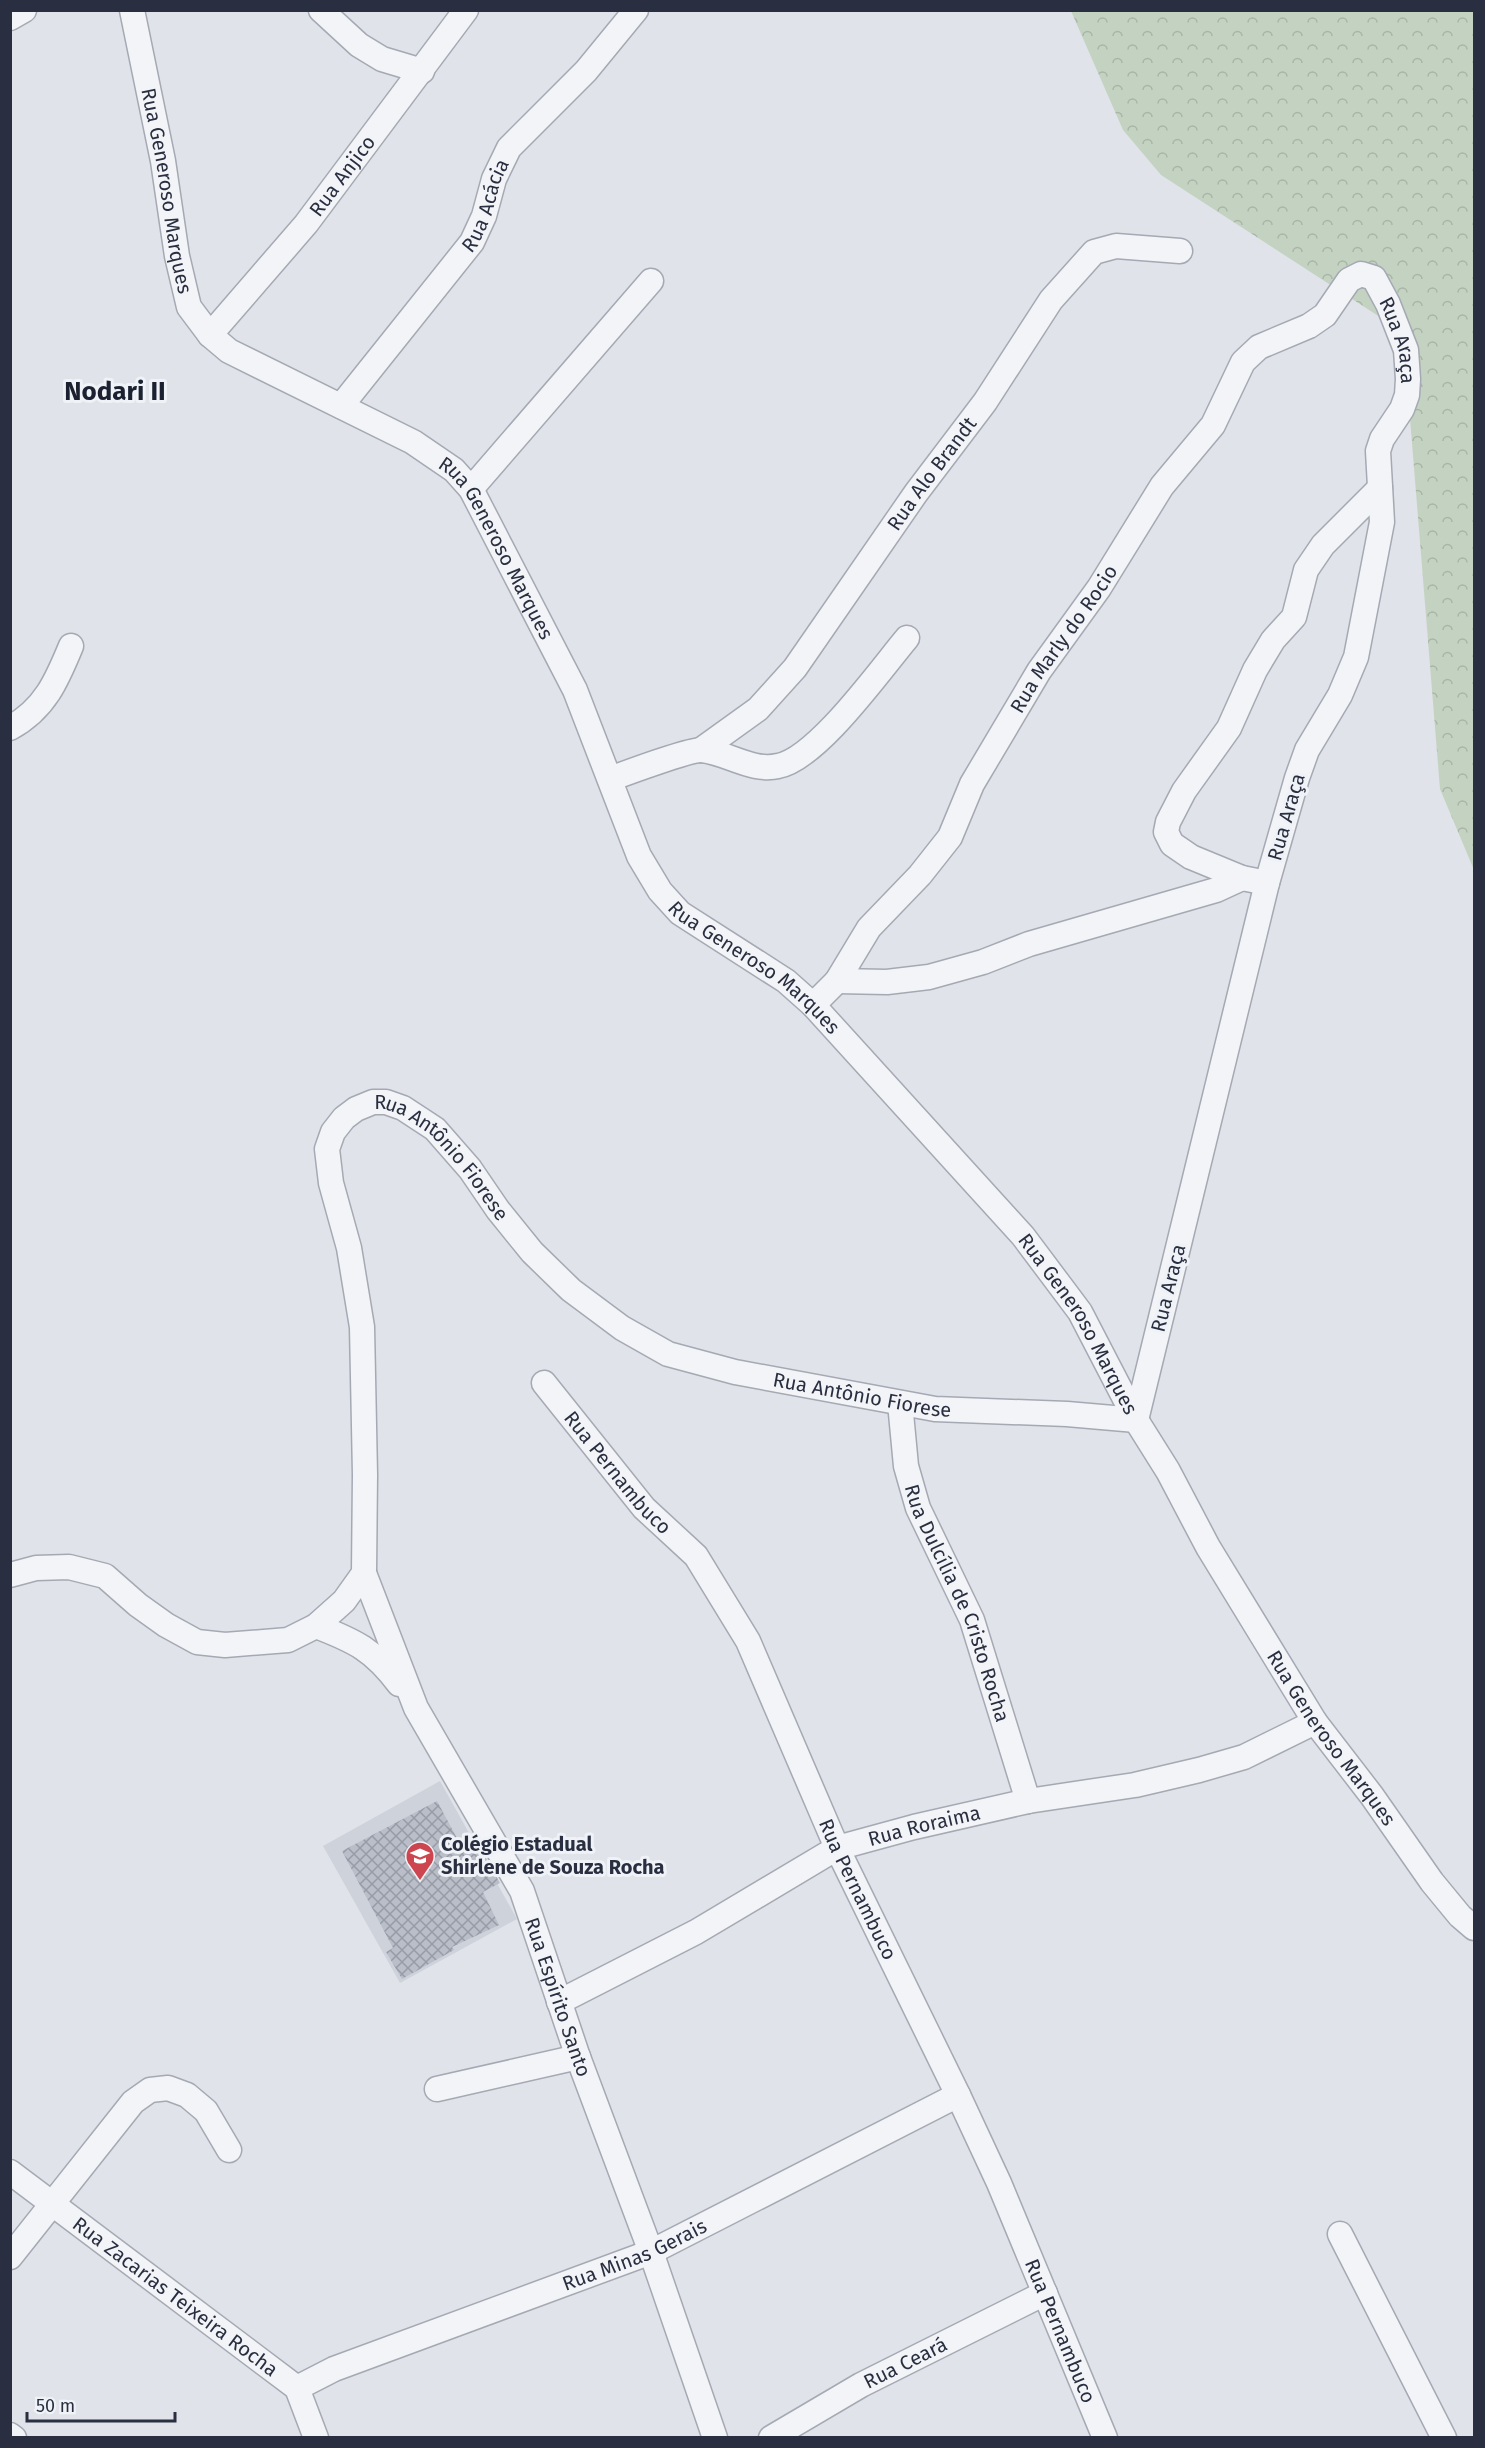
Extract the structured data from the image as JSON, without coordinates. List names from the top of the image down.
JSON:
{
  "streets": {
    "street": [
      "Rua Anjico",
      "Rua Generoso Marques",
      "Rua Acácia",
      "Rua Araça",
      "Rua Alo Brandt",
      "Rua Marly do Rocio",
      "Rua Antônio Fiorese",
      "Rua Pernambuco",
      "Rua Dulcília de Cristo Rocha",
      "Rua Roraima",
      "Rua Espírito Santo",
      "Rua Minas Gerais",
      "Rua Zacarias Teixeira Rocha",
      "Rua Ceará"
    ]
  },
  "crossings": [
    ["Rua Anjico", "Rua Generoso Marques"],
    ["Rua Generoso Marques", "Rua Acácia"],
    ["Rua Generoso Marques", "Rua Araça"],
    ["Rua Generoso Marques", "Rua Alo Brandt"],
    ["Rua Generoso Marques", "Rua Marly do Rocio"],
    ["Rua Generoso Marques", "Rua Antônio Fiorese"],
    ["Rua Generoso Marques", "Rua Roraima"],
    ["Rua Araça", "Rua Marly do Rocio"],
    ["Rua Araça", "Rua Antônio Fiorese"],
    ["Rua Antônio Fiorese", "Rua Dulcília de Cristo Rocha"],
    ["Rua Antônio Fiorese", "Rua Espírito Santo"],
    ["Rua Pernambuco", "Rua Roraima"],
    ["Rua Pernambuco", "Rua Minas Gerais"],
    ["Rua Pernambuco", "Rua Ceará"],
    ["Rua Dulcília de Cristo Rocha", "Rua Roraima"],
    ["Rua Roraima", "Rua Espírito Santo"],
    ["Rua Espírito Santo", "Rua Minas Gerais"],
    ["Rua Minas Gerais", "Rua Zacarias Teixeira Rocha"]
  ],
  "districts": ["Nodari II"],
  "places": {
    "school or university": ["Colégio Estadual Shirlene de Souza Rocha"]
  },
  "scale_bar": "50 m"
}
